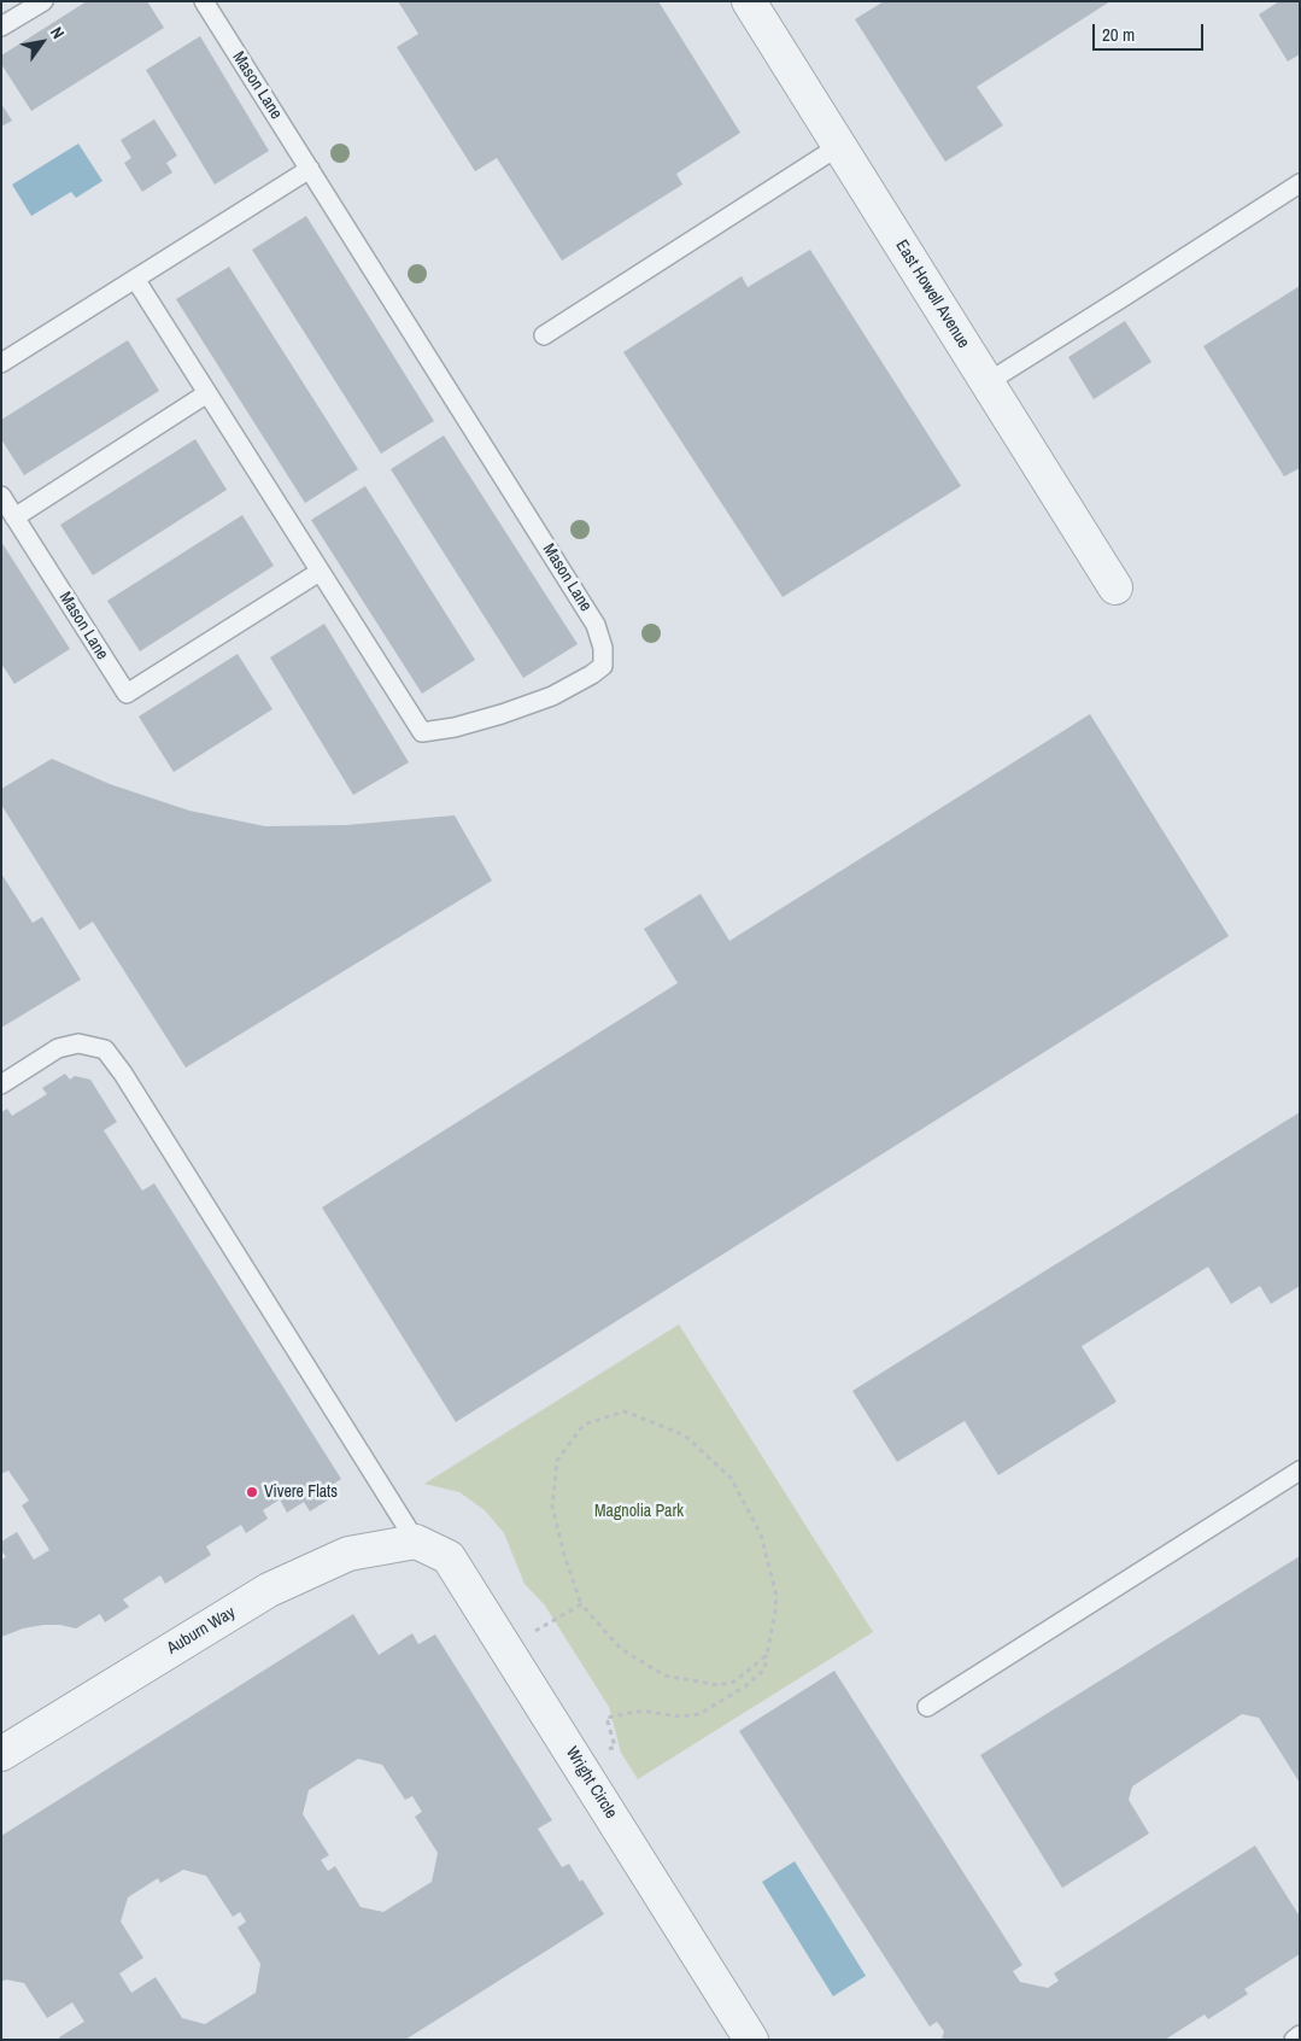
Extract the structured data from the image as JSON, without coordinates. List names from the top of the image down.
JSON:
{
  "streets": {
    "street": ["East Howell Avenue", "Auburn Way", "Wright Circle"],
    "lane": ["Mason Lane"]
  },
  "crossings": [
    ["Auburn Way", "Wright Circle"]
  ],
  "parks": ["Magnolia Park"],
  "places": ["Vivere Flats"],
  "scale_bar": "20 m",
  "north": "top right"
}
